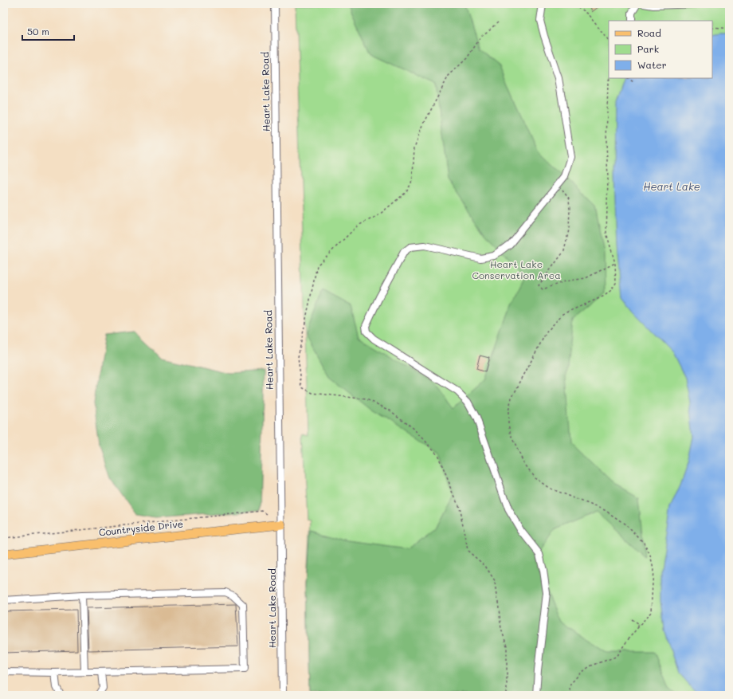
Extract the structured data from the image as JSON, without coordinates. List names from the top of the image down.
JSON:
{
  "streets": {
    "main road": ["Countryside Drive"],
    "street": ["Heart Lake Road"]
  },
  "crossings": [
    ["Heart Lake Road", "Countryside Drive"]
  ],
  "water": ["Heart Lake"],
  "parks": ["Heart Lake Conservation Area"],
  "legend": ["Road", "Park", "Water"],
  "scale_bar": "50 m"
}
